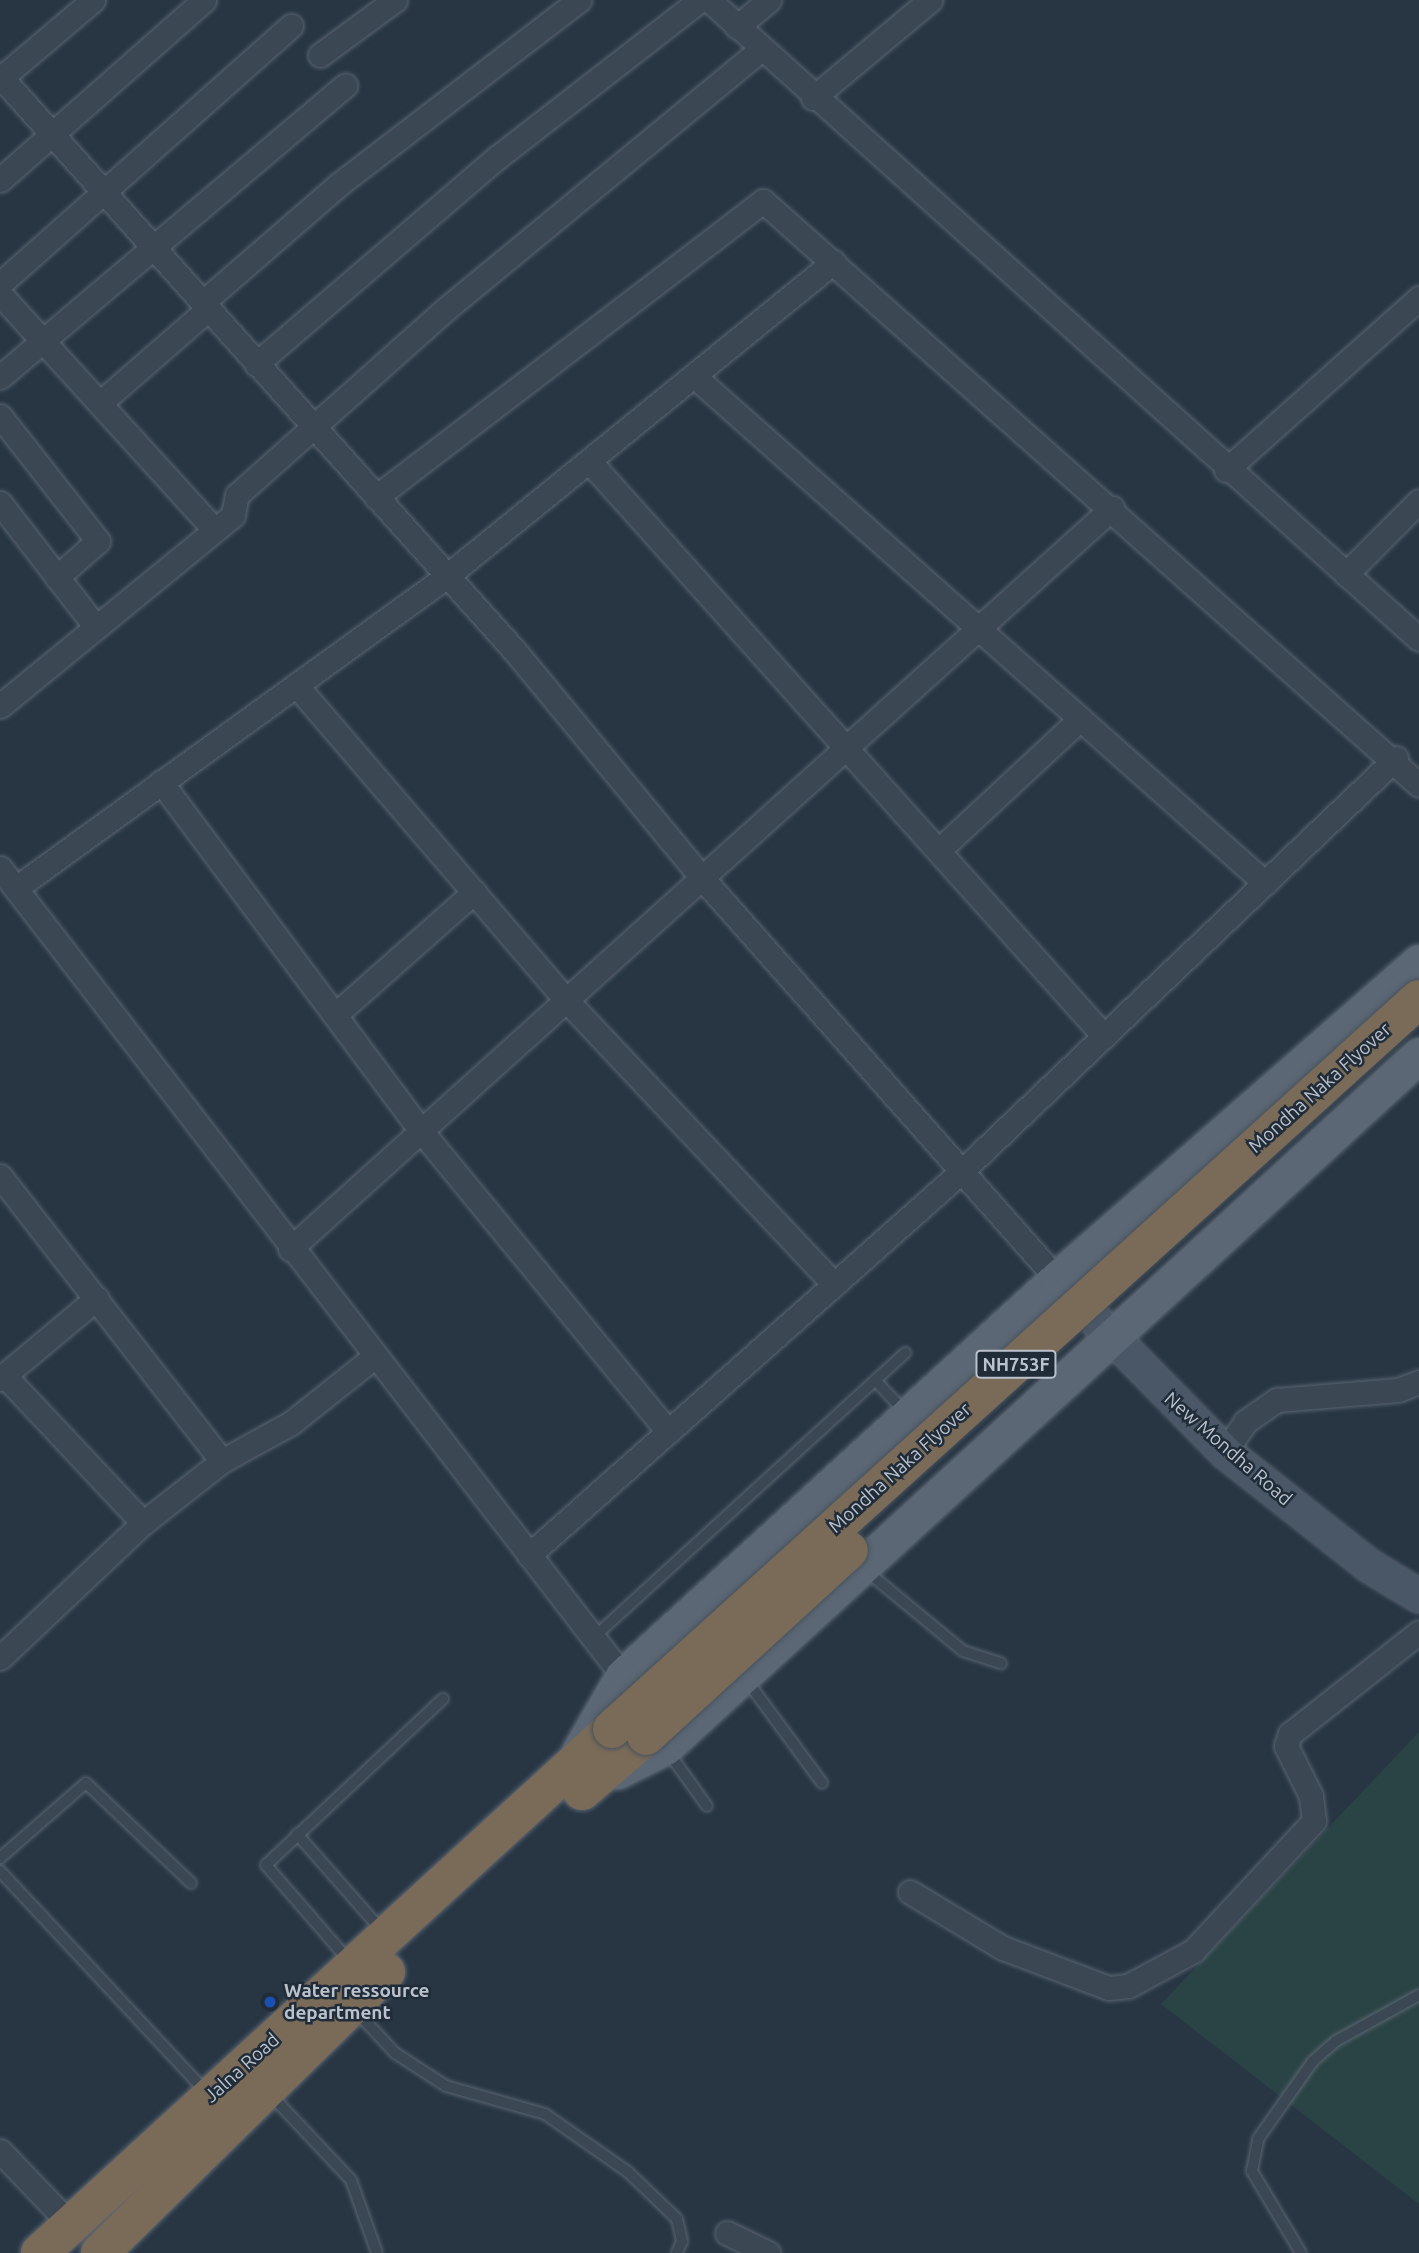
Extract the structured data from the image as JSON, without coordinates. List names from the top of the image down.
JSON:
{
  "streets": {
    "highway": ["Mondha Naka Flyover", "NH753F", "Jalna Road"],
    "street": ["New Mondha Road"]
  },
  "crossings": [
    ["Mondha Naka Flyover", "Jalna Road"]
  ],
  "places": ["Water ressource department"]
}
